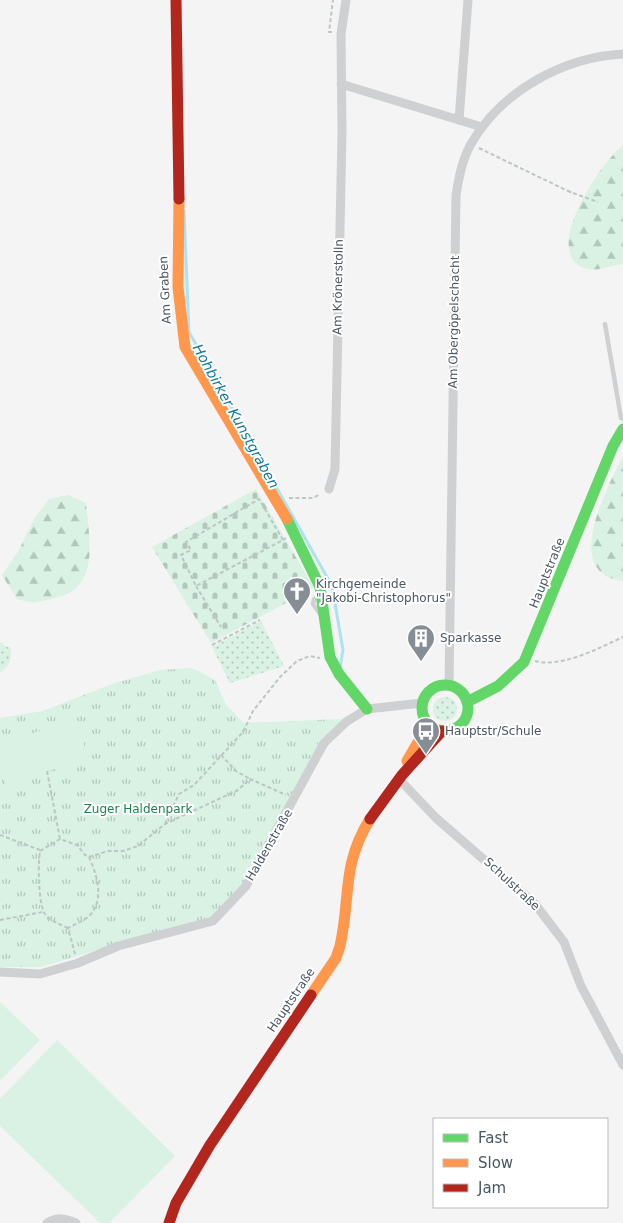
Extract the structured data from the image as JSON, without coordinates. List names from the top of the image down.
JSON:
{
  "streets": {
    "street": [
      "Am Krönerstolln",
      "Am Graben",
      "Am Obergöpelschacht",
      "Hauptstraße",
      "Haldenstraße",
      "Schulstraße"
    ]
  },
  "crossings": [
    ["Am Graben", "Haldenstraße"],
    ["Am Obergöpelschacht", "Hauptstraße"],
    ["Am Obergöpelschacht", "Haldenstraße"],
    ["Hauptstraße", "Haldenstraße"],
    ["Hauptstraße", "Schulstraße"]
  ],
  "water": ["Hohbirker Kunstgraben"],
  "parks": ["Zuger Haldenpark"],
  "places": {
    "church": ["Kirchgemeinde \"Jakobi-Christophorus\""],
    "building": ["Sparkasse"],
    "bus stop": ["Hauptstr/Schule"]
  },
  "legend": ["Fast", "Slow", "Jam"]
}
